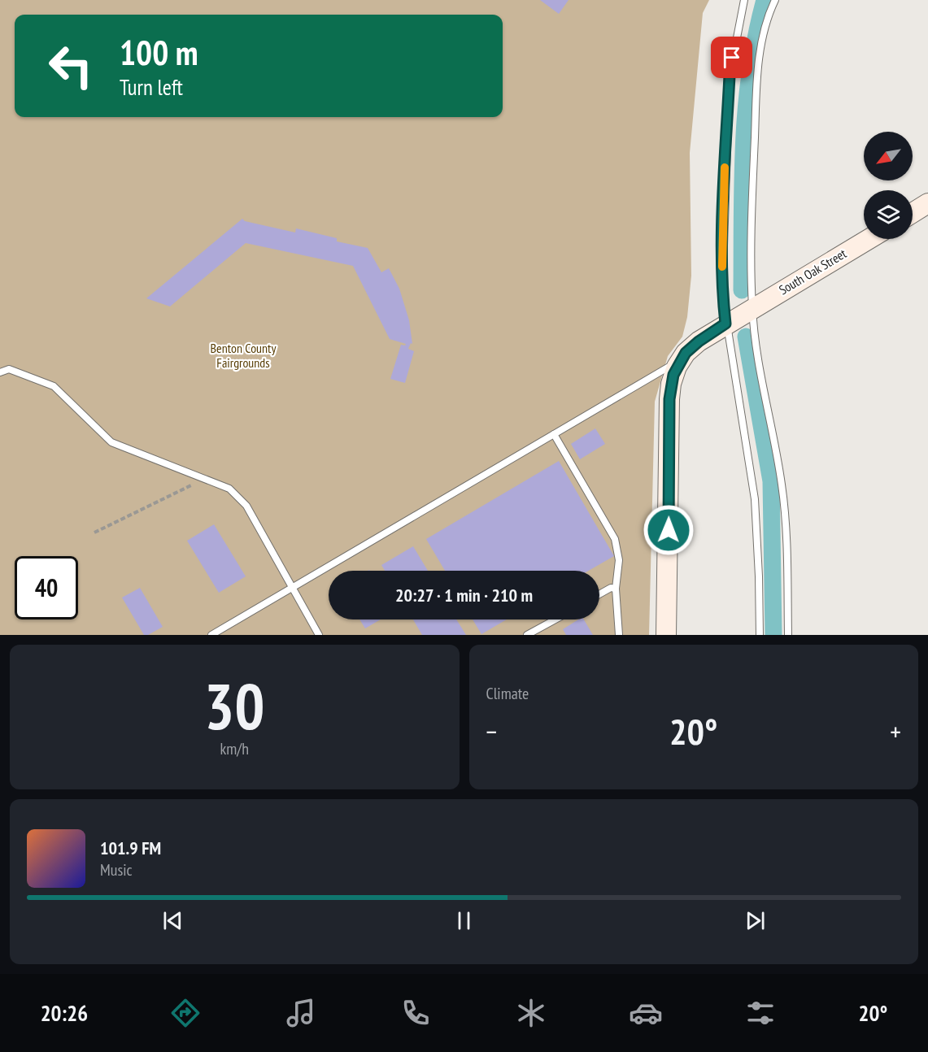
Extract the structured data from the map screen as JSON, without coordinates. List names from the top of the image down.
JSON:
{
  "streets": {
    "street": ["South Oak Street"]
  },
  "parks": ["Benton County Fairgrounds"],
  "north": "bottom left",
  "page": {
    "turn": ["100 m", "Turn left"],
    "limit": "40",
    "trip": "20:27 · 1 min · 210 m",
    "tile": [
      ["30", "km/h"],
      "Climate"
    ],
    "heat": ["−", "20°", "+"],
    "song": ["101.9 FM", "Music"],
    "tabs": ["20:26", "20°"]
  }
}
